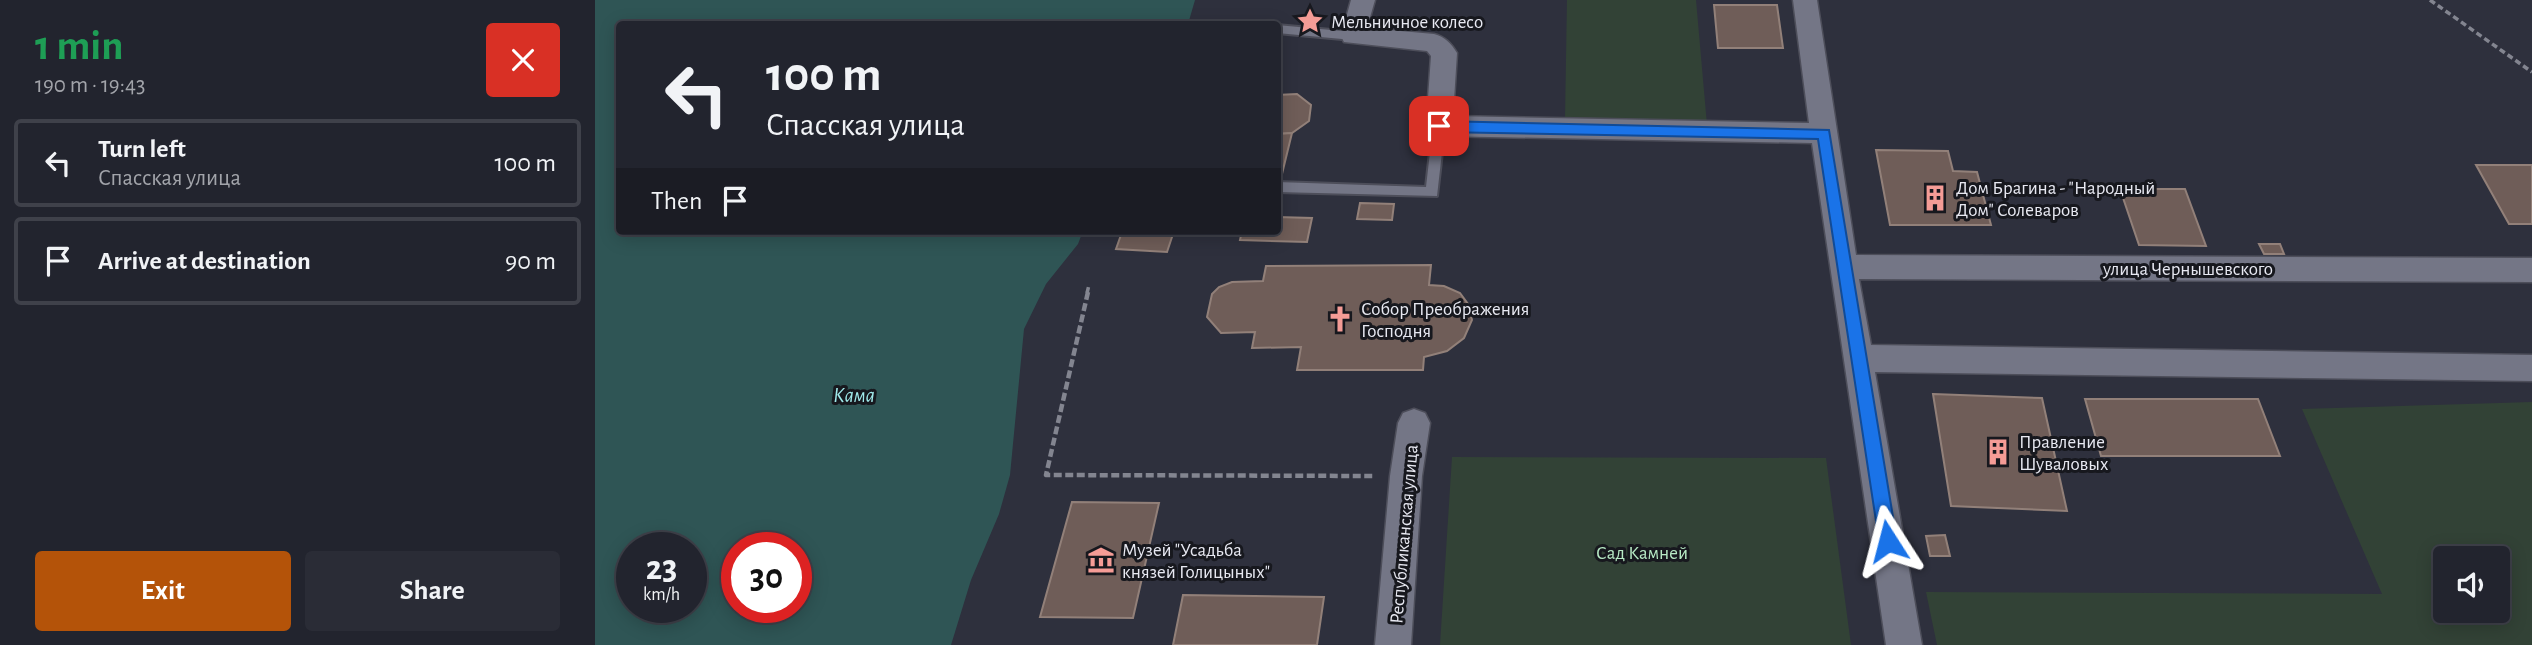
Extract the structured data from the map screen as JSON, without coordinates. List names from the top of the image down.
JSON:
{
  "streets": {
    "street": ["улица Чернышевского", "Республиканская улица"]
  },
  "water": ["Кама"],
  "parks": ["Сад Камней"],
  "places": {
    "place": ["Мельничное колесо"],
    "building": ["Дом Брагина - \"Народный Дом\" Солеваров", "Правление Шуваловых"],
    "church": ["Собор Преображения Господня"],
    "museum": ["Музей \"Усадьба князей Голицыных\""]
  },
  "page": {
    "heading": ["1 min", "190 m · 19:43"],
    "turn": ["100 m", "Спасская улица"],
    "list": [
      {
        "name": "Turn left",
        "note": "Спасская улица",
        "value": "100 m"
      },
      {
        "name": "Arrive at destination",
        "value": "90 m"
      }
    ],
    "then": "Then",
    "speed": "23 km/h",
    "limit": "30",
    "buttons": ["Exit", "Share"]
  }
}
